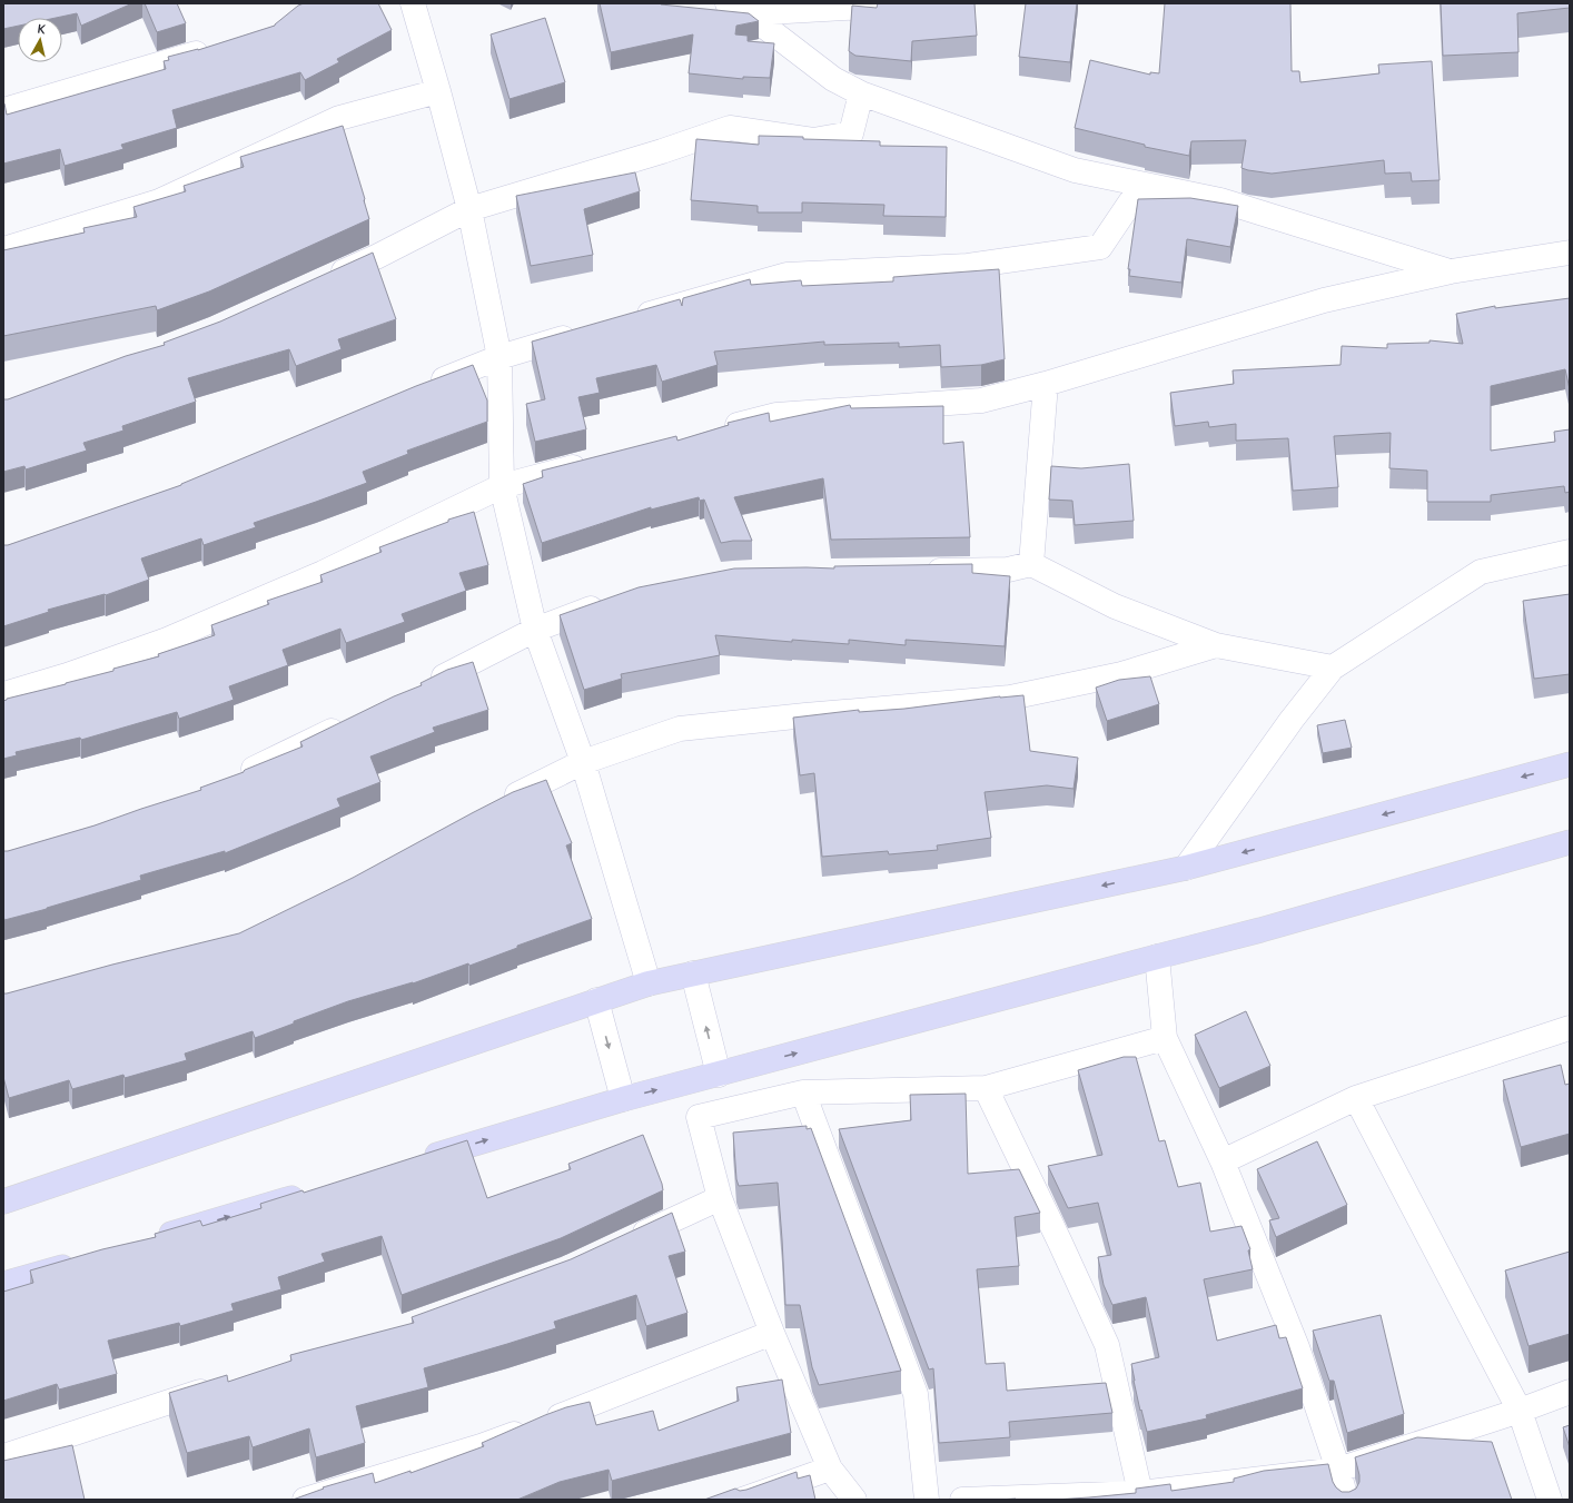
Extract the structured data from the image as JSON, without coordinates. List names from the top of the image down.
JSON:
{
  "north": "top"
}
